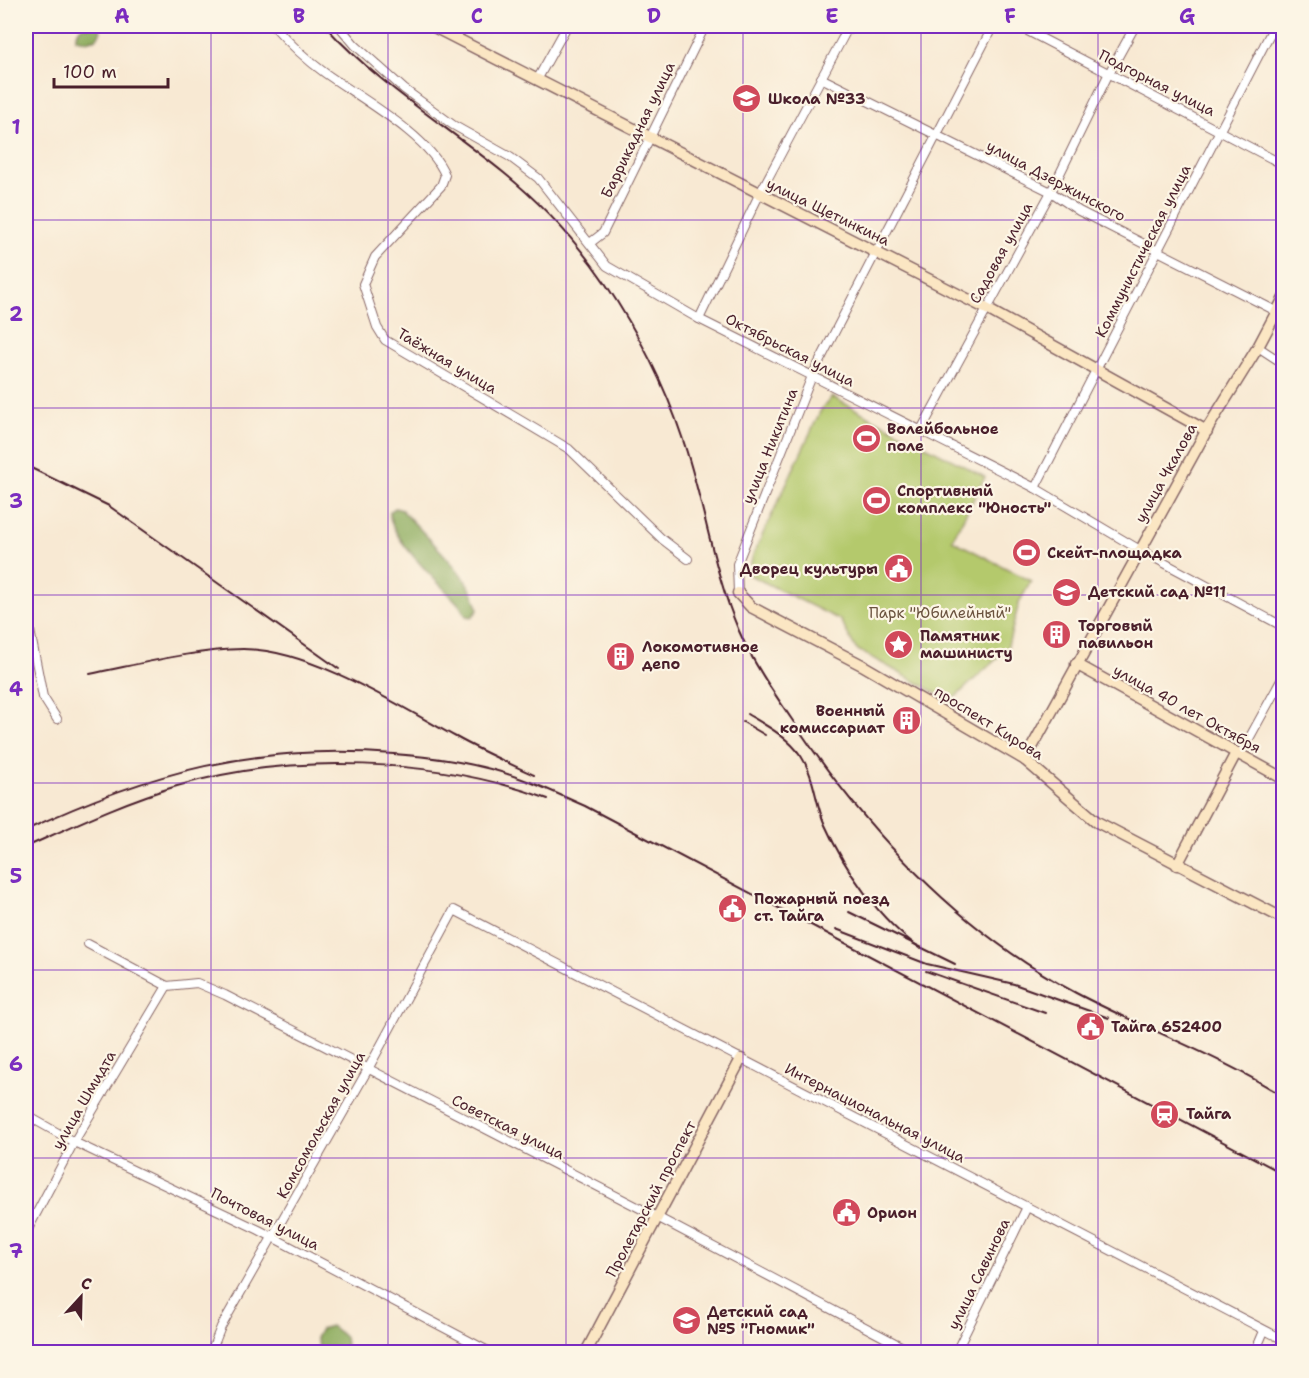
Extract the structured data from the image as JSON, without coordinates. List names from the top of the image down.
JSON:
{
  "streets": {
    "street": [
      "Подгорная улица",
      "Баррикадная улица",
      "улица Дзержинского",
      "улица Щетинкина",
      "Коммунистическая улица",
      "Садовая улица",
      "Октябрьская улица",
      "Таёжная улица",
      "улица Никитина",
      "улица Чкалова",
      "улица 40 лет Октября",
      "проспект Кирова",
      "улица Шмидта",
      "Интернациональная улица",
      "Комсомольская улица",
      "Советская улица",
      "Пролетарский проспект",
      "Почтовая улица",
      "улица Савинова"
    ]
  },
  "crossings": [
    ["Подгорная улица", "Коммунистическая улица"],
    ["Подгорная улица", "Садовая улица"],
    ["Баррикадная улица", "улица Щетинкина"],
    ["Баррикадная улица", "Октябрьская улица"],
    ["улица Дзержинского", "Коммунистическая улица"],
    ["улица Дзержинского", "Садовая улица"],
    ["улица Дзержинского", "улица Никитина"],
    ["улица Дзержинского", "улица Чкалова"],
    ["улица Щетинкина", "Коммунистическая улица"],
    ["улица Щетинкина", "Садовая улица"],
    ["улица Щетинкина", "улица Никитина"],
    ["улица Щетинкина", "улица Чкалова"],
    ["Коммунистическая улица", "Октябрьская улица"],
    ["Садовая улица", "Октябрьская улица"],
    ["Октябрьская улица", "улица Никитина"],
    ["Октябрьская улица", "улица Чкалова"],
    ["улица Никитина", "проспект Кирова"],
    ["улица Чкалова", "улица 40 лет Октября"],
    ["улица Чкалова", "проспект Кирова"],
    ["улица Шмидта", "Советская улица"],
    ["улица Шмидта", "Почтовая улица"],
    ["Интернациональная улица", "Комсомольская улица"],
    ["Интернациональная улица", "Пролетарский проспект"],
    ["Интернациональная улица", "улица Савинова"],
    ["Комсомольская улица", "Советская улица"],
    ["Комсомольская улица", "Почтовая улица"],
    ["Советская улица", "Пролетарский проспект"]
  ],
  "parks": ["Парк \"Юбилейный\""],
  "places": {
    "school or university": ["Школа №33", "Детский сад №11", "Детский сад №5 \"Гномик\""],
    "sports": ["Волейбольное поле", "Спортивный комплекс \"Юность\"", "Скейт-площадка"],
    "public building": [
      "Дворец культуры",
      "Пожарный поезд ст. Тайга",
      "Тайга 652400",
      "Орион"
    ],
    "building": ["Торговый павильон", "Локомотивное депо", "Военный комиссариат"],
    "place": ["Памятник машинисту"],
    "station": ["Тайга"]
  },
  "scale_bar": "100 m",
  "north": "top",
  "grid": {
    "columns": [
      "A",
      "B",
      "C",
      "D",
      "E",
      "F",
      "G"
    ],
    "rows": [
      "1",
      "2",
      "3",
      "4",
      "5",
      "6",
      "7"
    ]
  }
}
